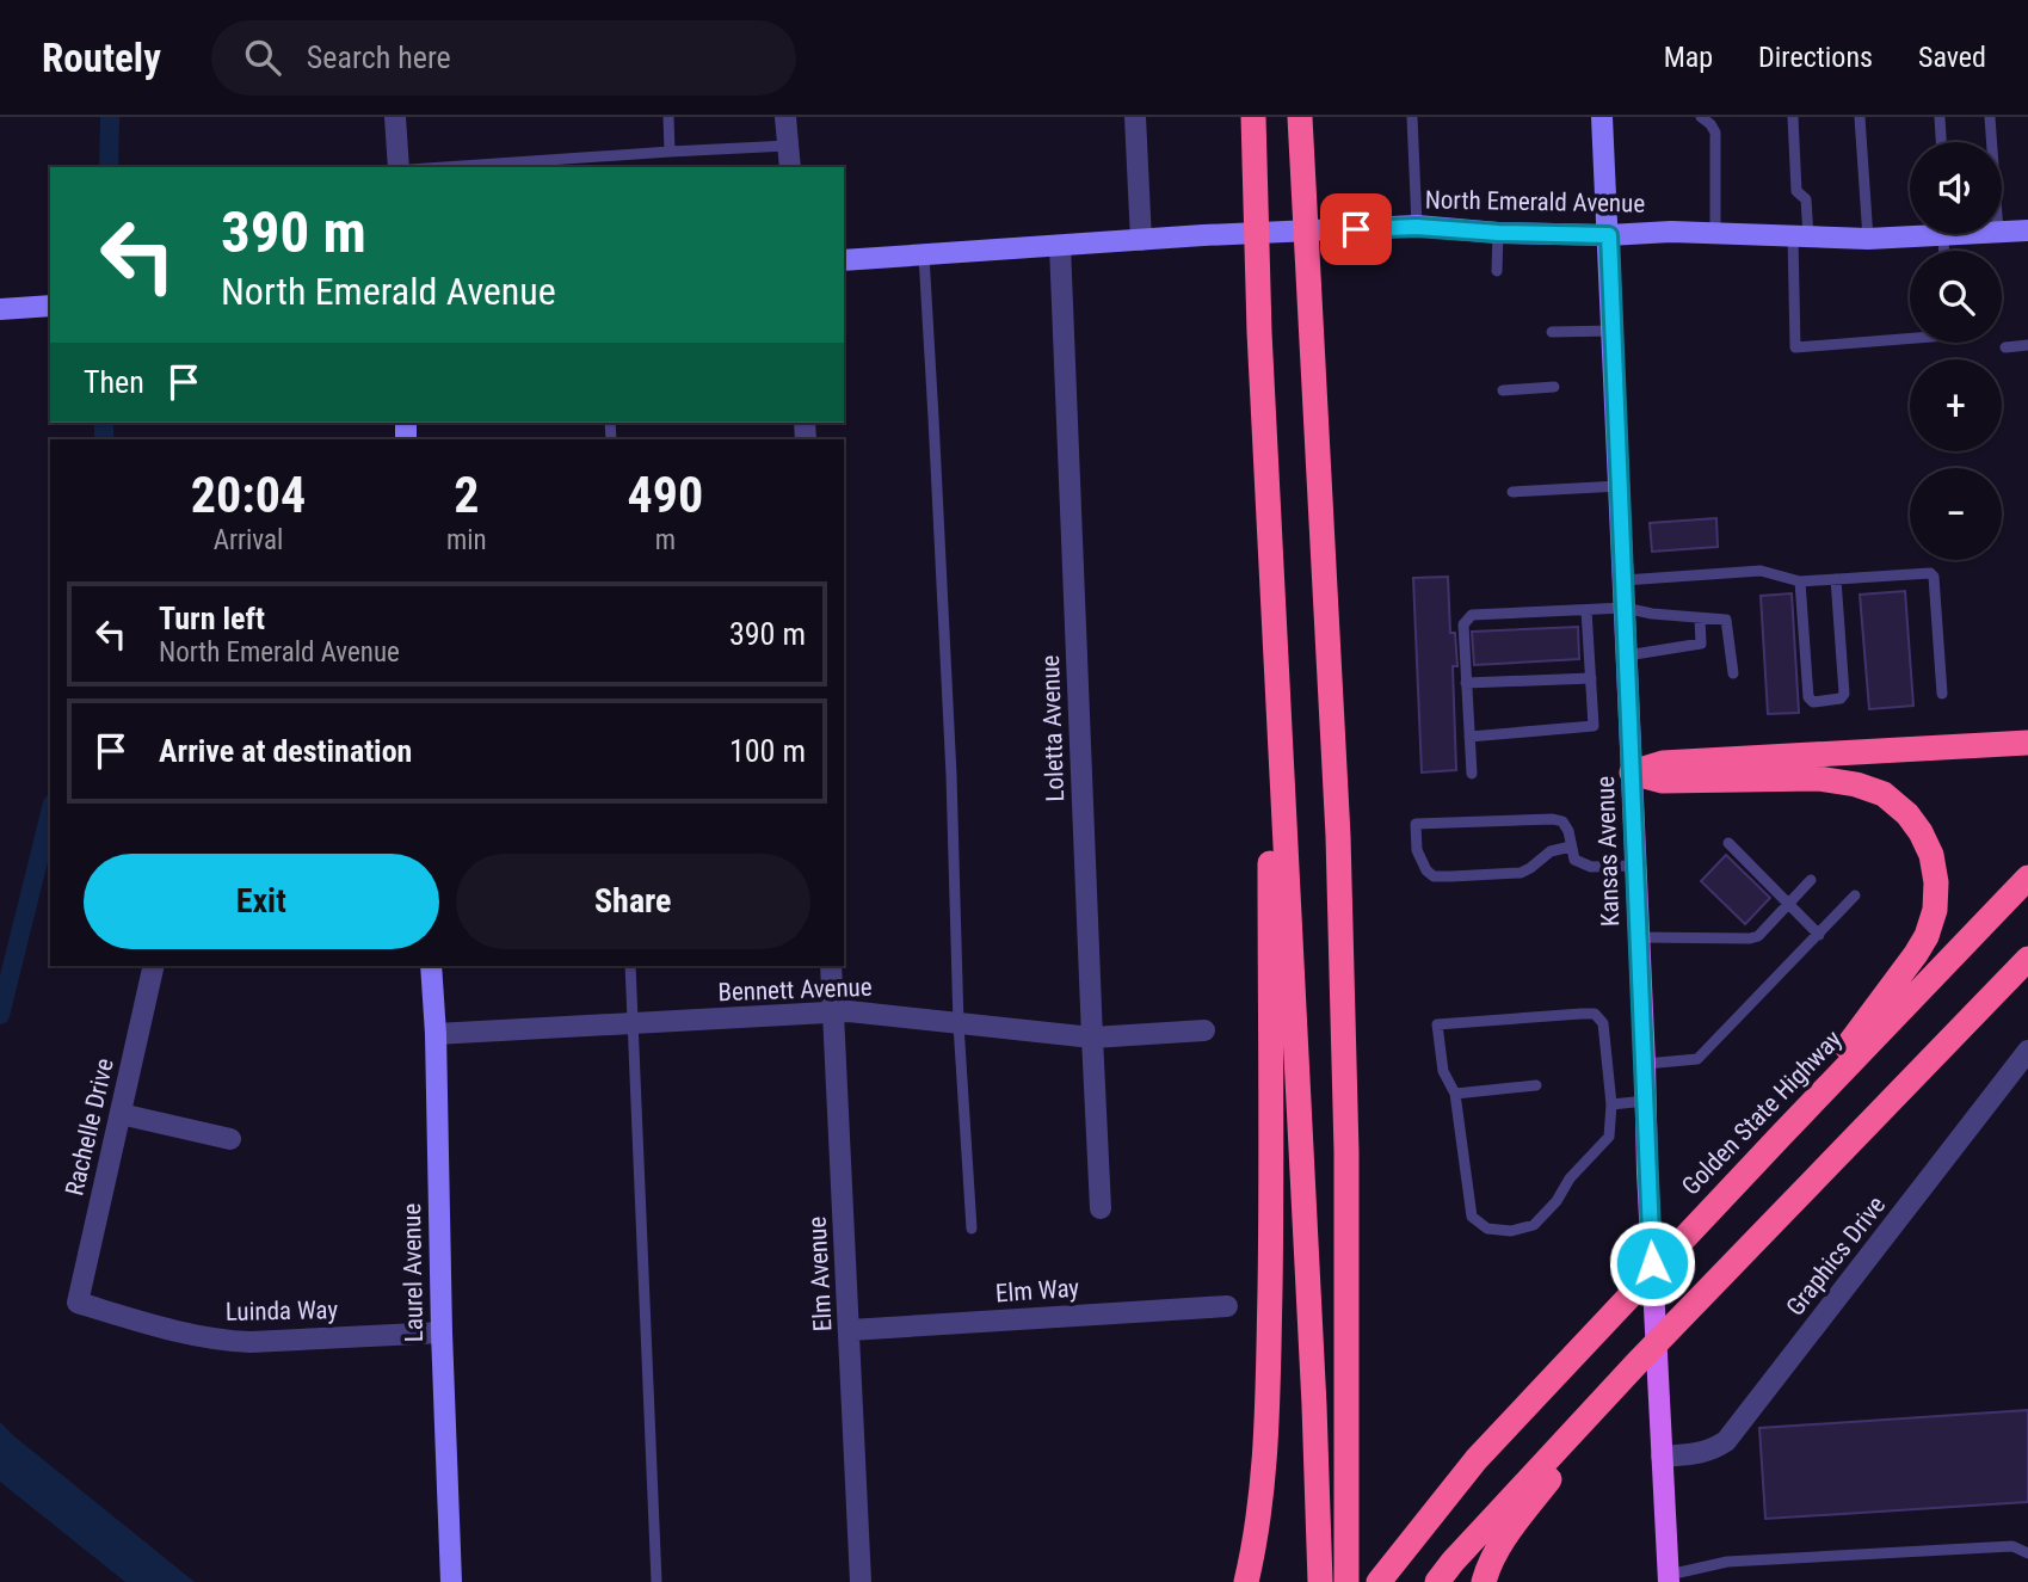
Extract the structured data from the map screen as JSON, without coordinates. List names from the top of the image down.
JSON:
{
  "streets": {
    "highway": ["Golden State Highway"],
    "main road": ["Kansas Avenue"],
    "street": [
      "North Emerald Avenue",
      "Loletta Avenue",
      "Bennett Avenue",
      "Rachelle Drive",
      "Graphics Drive",
      "Laurel Avenue",
      "Elm Avenue",
      "Elm Way",
      "Luinda Way"
    ]
  },
  "crossings": [
    ["North Emerald Avenue", "Loletta Avenue"],
    ["North Emerald Avenue", "Kansas Avenue"],
    ["Loletta Avenue", "Bennett Avenue"],
    ["Kansas Avenue", "Graphics Drive"],
    ["Bennett Avenue", "Laurel Avenue"],
    ["Bennett Avenue", "Elm Avenue"],
    ["Rachelle Drive", "Luinda Way"],
    ["Laurel Avenue", "Luinda Way"],
    ["Elm Avenue", "Elm Way"]
  ],
  "page": {
    "header": "Routely",
    "search": "Search here",
    "nav": ["Map", "Directions", "Saved"],
    "map_buttons": ["+", "−"],
    "turn": ["390 m", "North Emerald Avenue"],
    "then": "Then",
    "eta": [
      "20:04",
      "Arrival",
      "2",
      "min",
      "490",
      "m"
    ],
    "list": [
      {
        "name": "Turn left",
        "note": "North Emerald Avenue",
        "value": "390 m"
      },
      {
        "name": "Arrive at destination",
        "value": "100 m"
      }
    ],
    "buttons": ["Exit", "Share"]
  }
}
